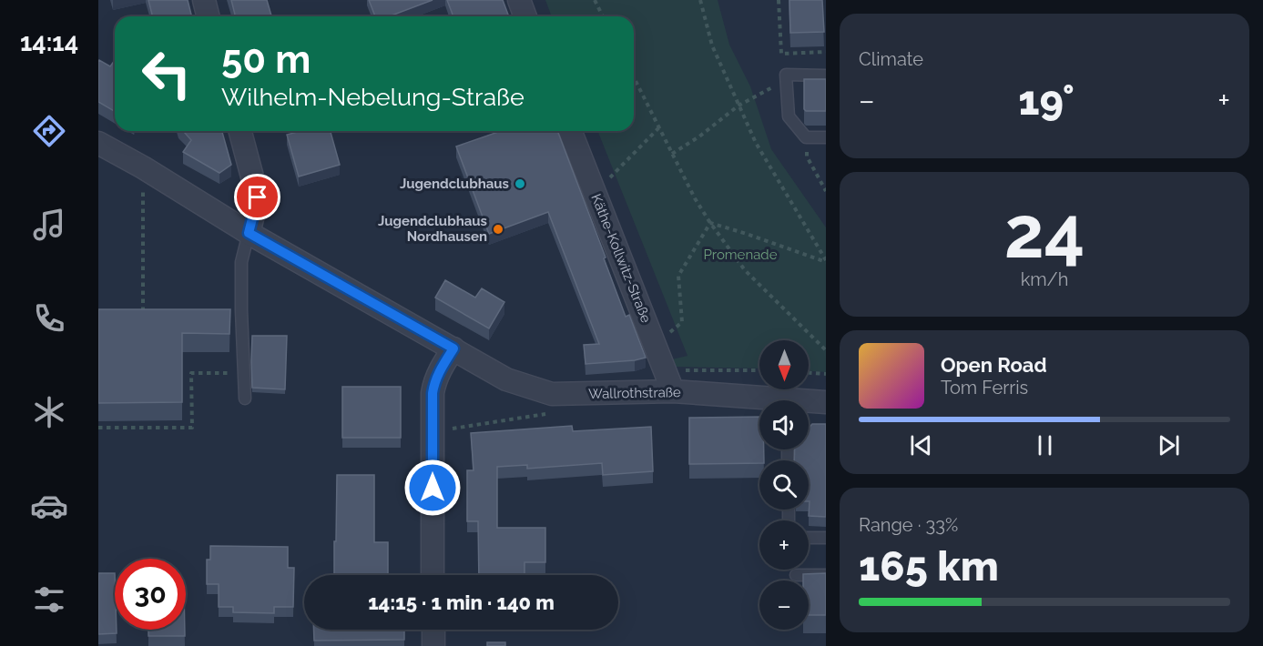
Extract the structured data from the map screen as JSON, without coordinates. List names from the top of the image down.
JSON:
{
  "streets": {
    "street": ["Käthe-Kollwitz-Straße", "Wallrothstraße"]
  },
  "crossings": [
    ["Käthe-Kollwitz-Straße", "Wallrothstraße"]
  ],
  "parks": ["Promenade"],
  "places": ["Jugendclubhaus", "Jugendclubhaus Nordhausen"],
  "north": "bottom",
  "page": {
    "tabs": "14:14",
    "tile": [
      "Climate",
      ["24", "km/h"],
      ["Range · 33%", "165 km"]
    ],
    "turn": ["50 m", "Wilhelm-Nebelung-Straße"],
    "heat": ["−", "19°", "+"],
    "map_buttons": ["+", "−"],
    "song": ["Open Road", "Tom Ferris"],
    "limit": "30",
    "trip": "14:15 · 1 min · 140 m"
  }
}
